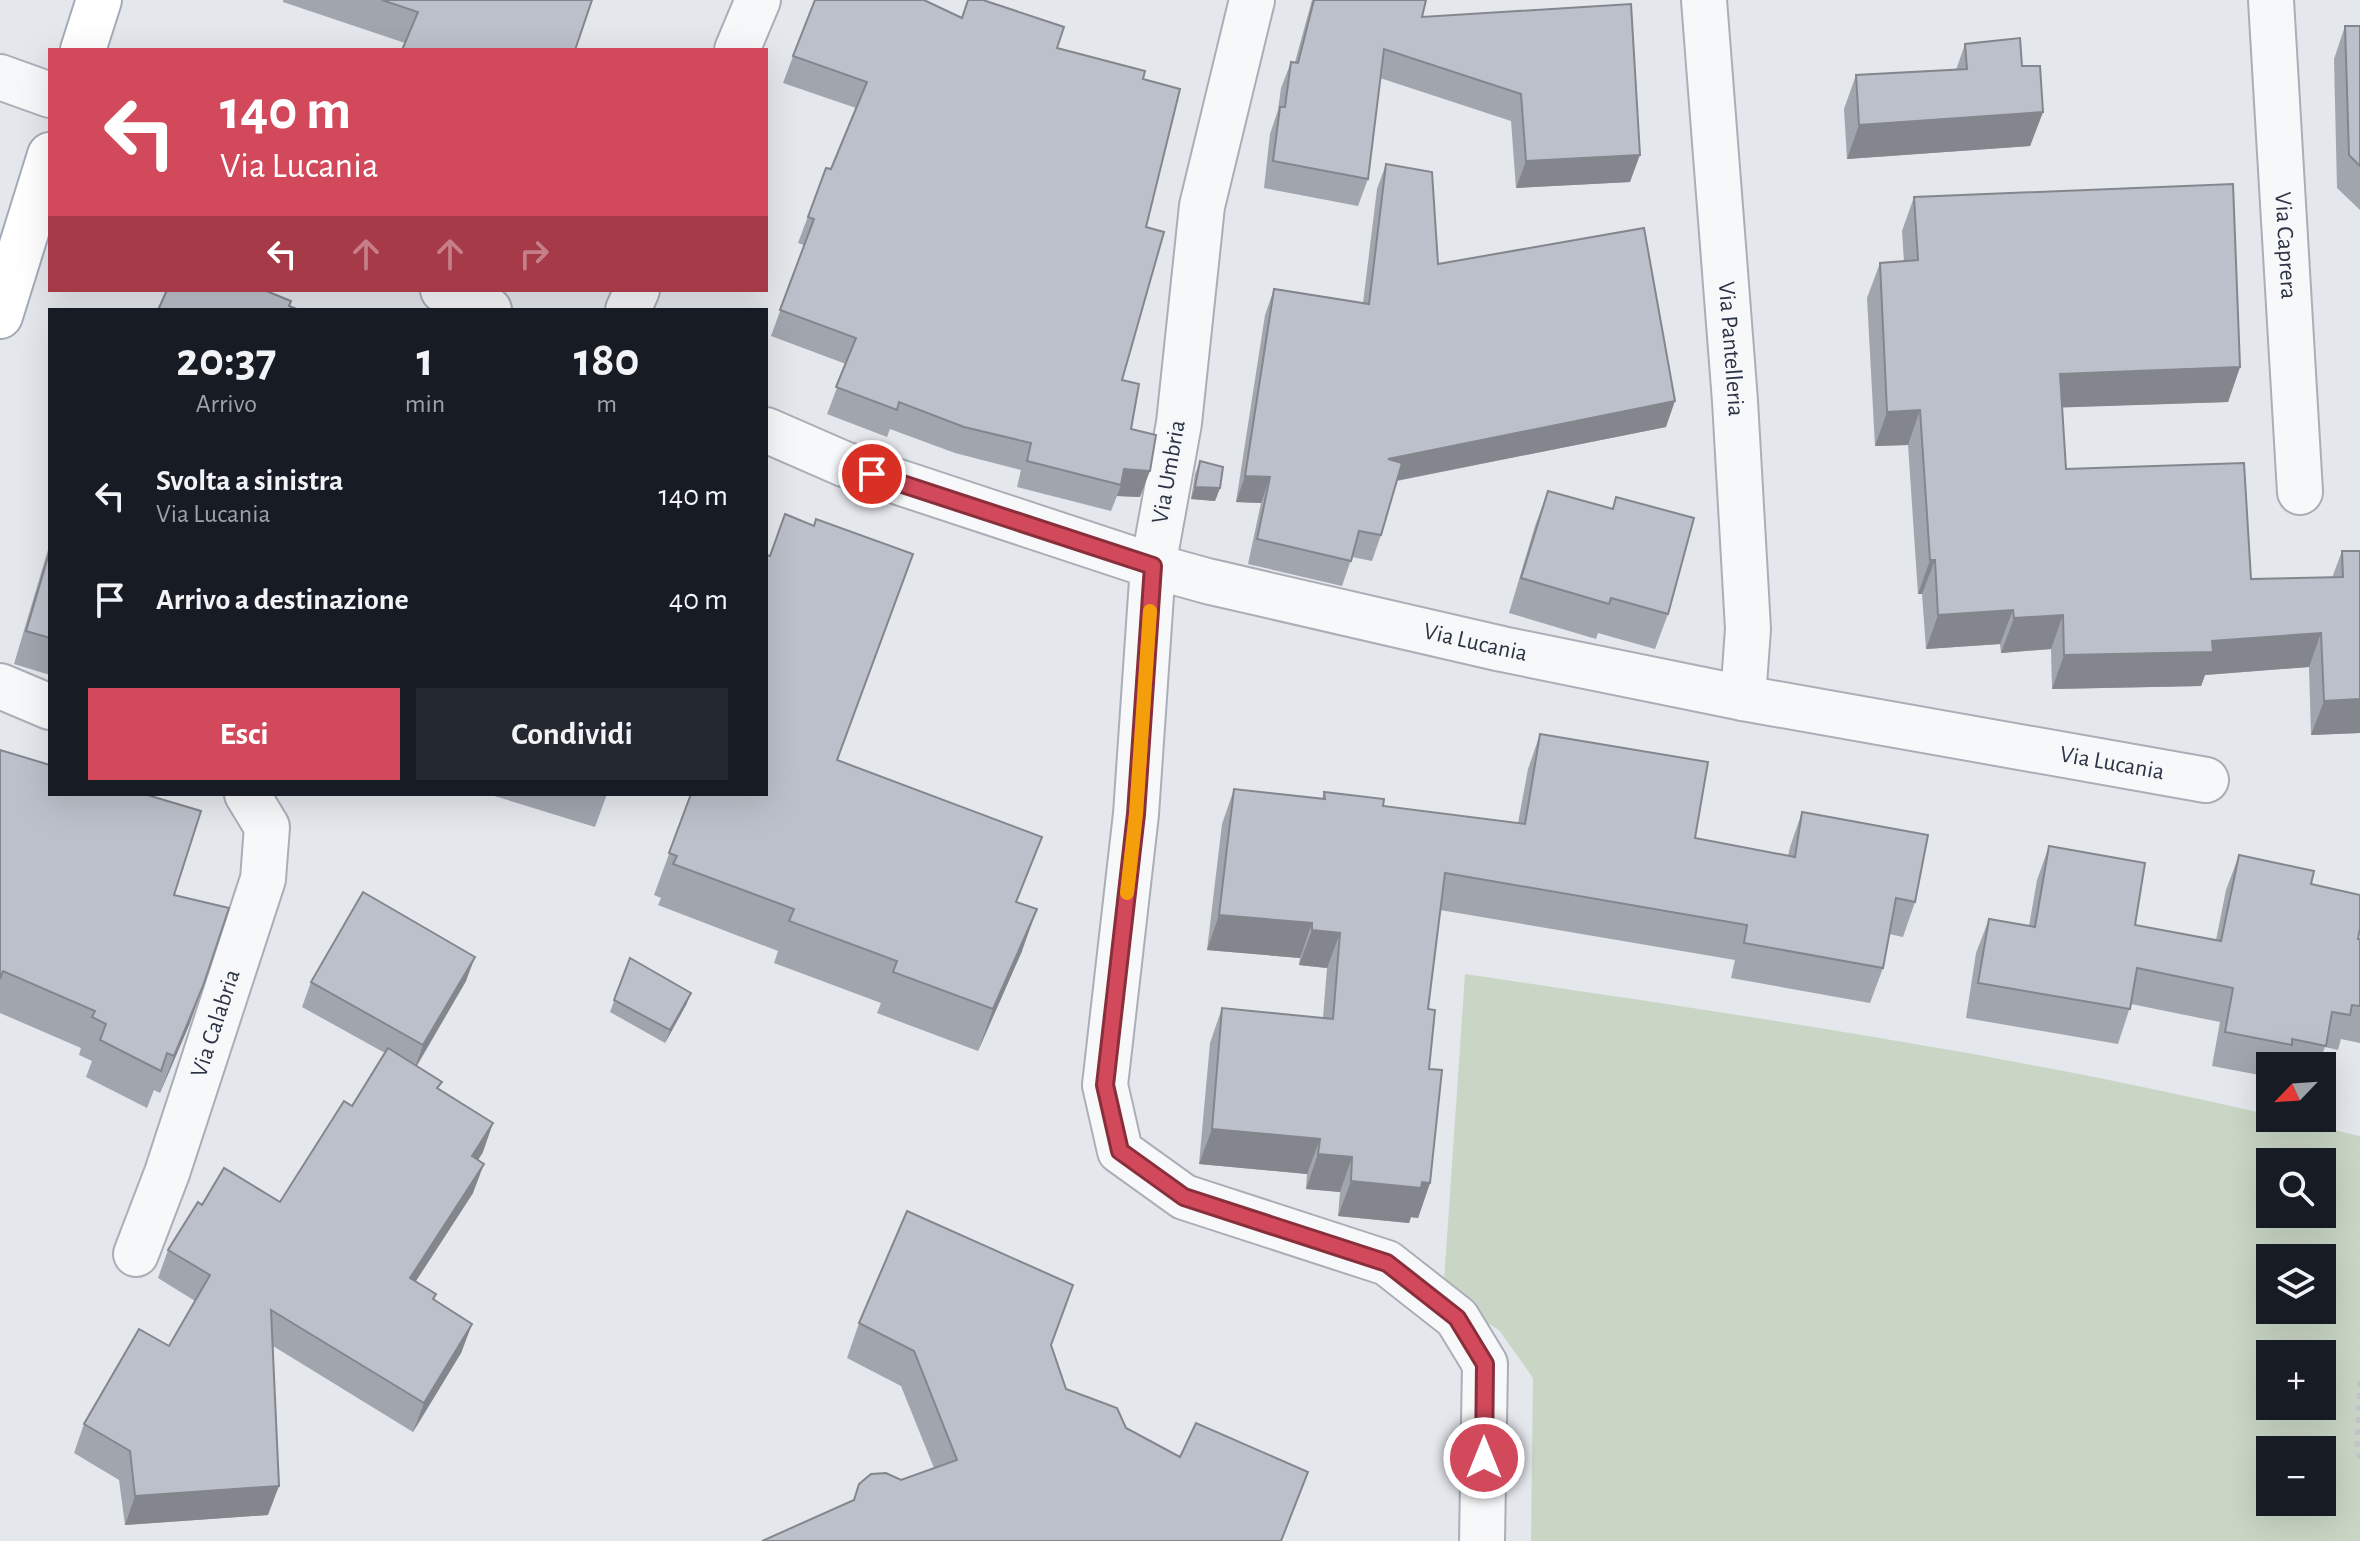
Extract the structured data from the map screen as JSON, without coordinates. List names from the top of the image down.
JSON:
{
  "streets": {
    "street": [
      "Via Caprera",
      "Via Pantelleria",
      "Via Umbria",
      "Via Lucania",
      "Via Calabria"
    ]
  },
  "crossings": [
    ["Via Pantelleria", "Via Lucania"],
    ["Via Umbria", "Via Lucania"]
  ],
  "north": "bottom left",
  "page": {
    "turn": ["140 m", "Via Lucania"],
    "eta": [
      "20:37",
      "Arrivo",
      "1",
      "min",
      "180",
      "m"
    ],
    "list": [
      {
        "name": "Svolta a sinistra",
        "note": "Via Lucania",
        "value": "140 m"
      },
      {
        "name": "Arrivo a destinazione",
        "value": "40 m"
      }
    ],
    "buttons": ["Esci", "Condividi"],
    "map_buttons": ["+", "−"]
  }
}
